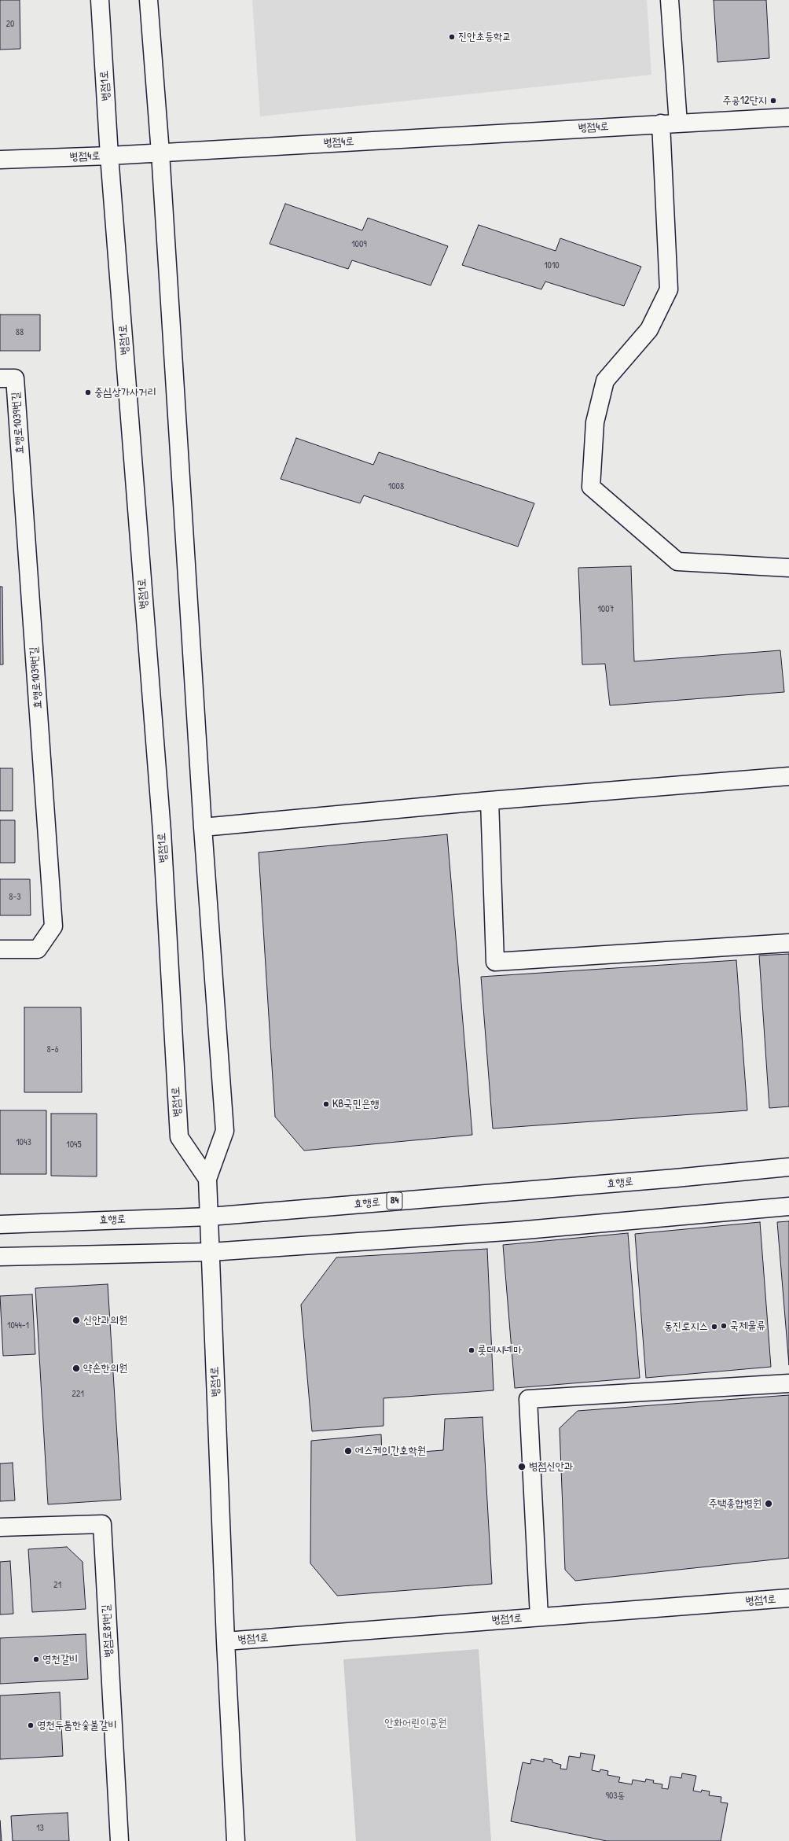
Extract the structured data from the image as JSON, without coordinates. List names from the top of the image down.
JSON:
{
  "streets": {
    "street": [
      "병점1로",
      "병점4로",
      "효행로1039번길",
      "효행로",
      "84",
      "병점로81번길"
    ]
  },
  "crossings": [
    ["병점1로", "병점4로"],
    ["병점1로", "효행로"]
  ],
  "parks": ["안화어린이공원"],
  "places": [
    "진안초등학교",
    "주공12단지",
    "중심상가사거리",
    "KB국민은행",
    "신안과의원",
    "국제물류",
    "동진로지스",
    "롯데시네마",
    "약손한의원",
    "에스케이간호학원",
    "병점신안과",
    "주택종합병원",
    "영천갈비",
    "영천두툼한숯불갈비"
  ],
  "house_numbers": [
    "20",
    "1009",
    "1010",
    "88",
    "1008",
    "1007",
    "8-3",
    "8-6",
    "1043",
    "1045",
    "1044-1",
    "221",
    "21",
    "903동",
    "13"
  ]
}
